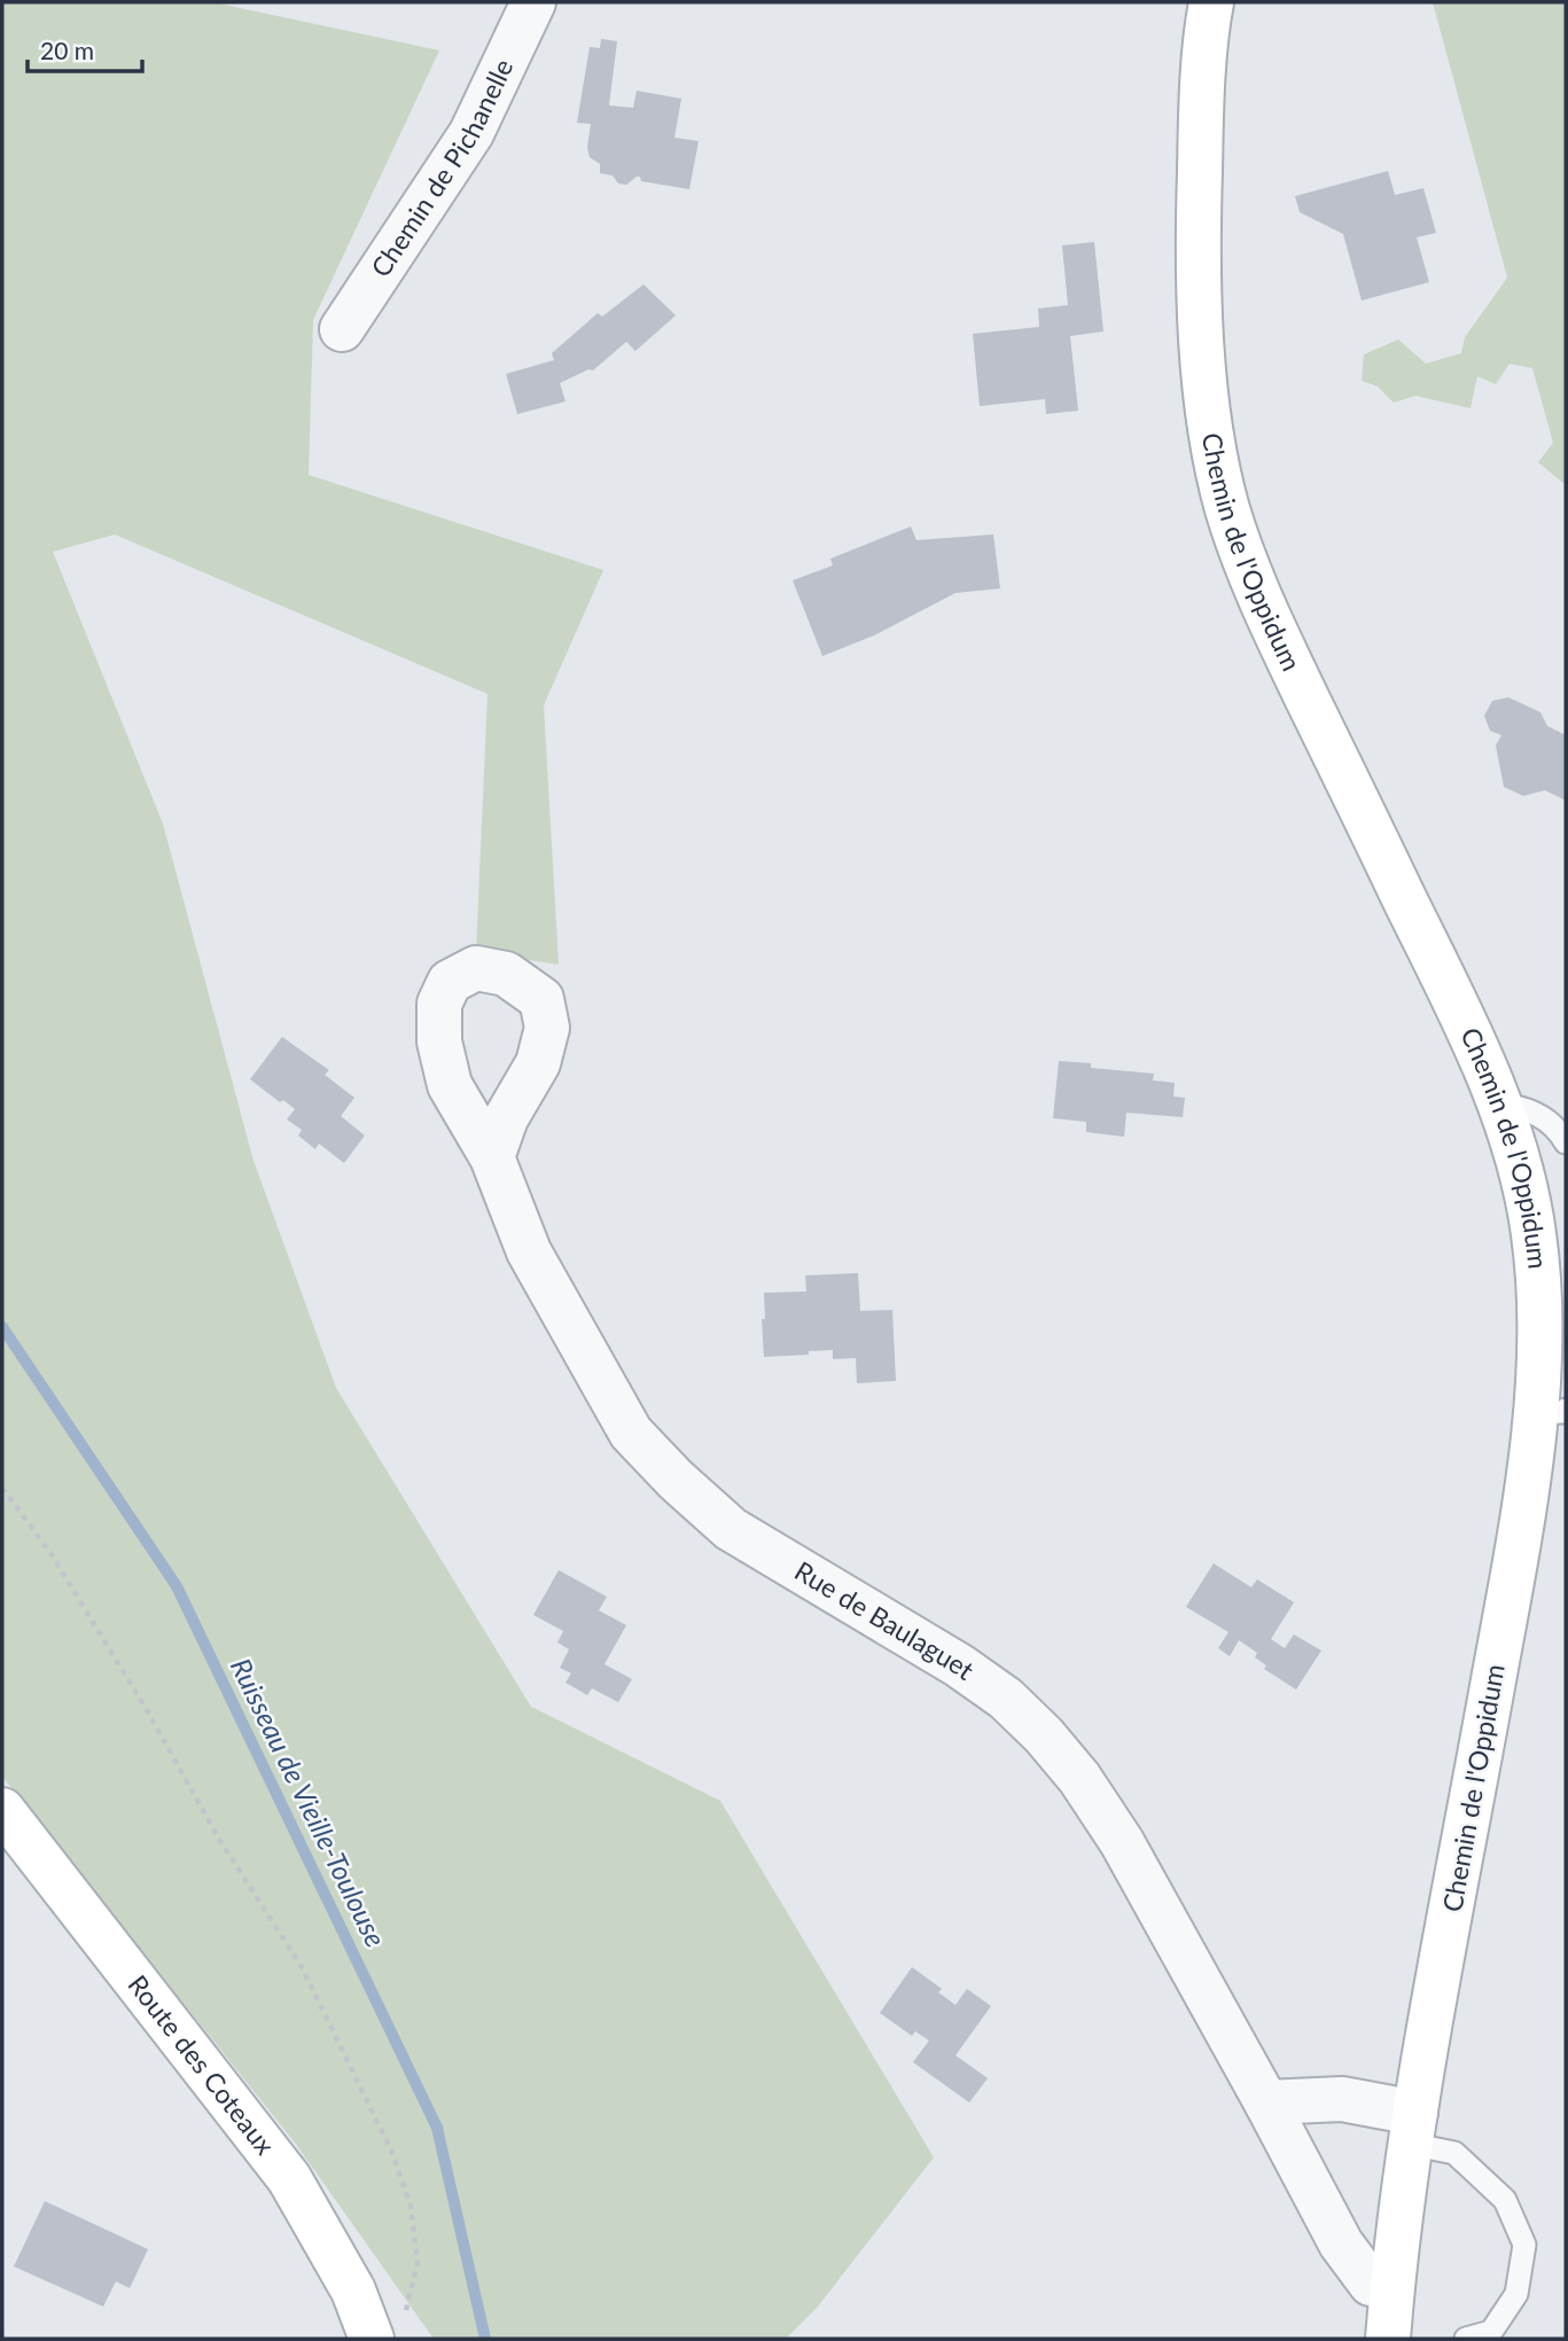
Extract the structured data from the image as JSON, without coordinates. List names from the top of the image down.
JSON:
{
  "streets": {
    "street": [
      "Chemin de Pichanelle",
      "Chemin de l'Oppidum",
      "Rue de Baulaguet",
      "Route des Coteaux"
    ]
  },
  "crossings": [
    ["Chemin de l'Oppidum", "Rue de Baulaguet"]
  ],
  "water": ["Ruisseau de Vieille-Toulouse"],
  "scale_bar": "20 m"
}
